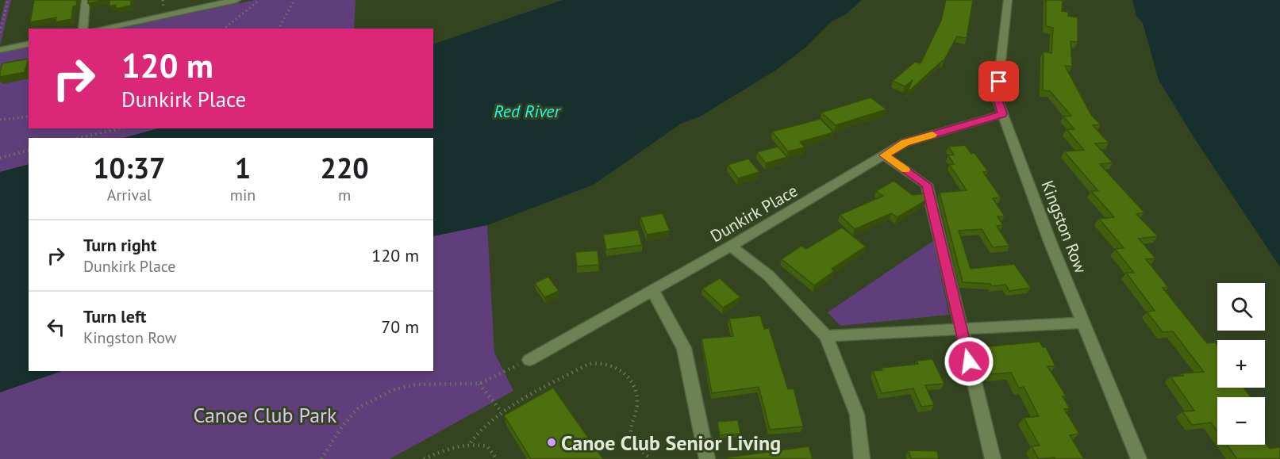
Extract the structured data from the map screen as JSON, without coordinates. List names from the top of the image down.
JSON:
{
  "streets": {
    "street": ["Dunkirk Place", "Kingston Row"]
  },
  "crossings": [
    ["Dunkirk Place", "Kingston Row"]
  ],
  "water": ["Red River"],
  "parks": ["Canoe Club Park"],
  "places": ["Canoe Club Senior Living"],
  "page": {
    "turn": ["120 m", "Dunkirk Place"],
    "eta": [
      "10:37",
      "Arrival",
      "1",
      "min",
      "220",
      "m"
    ],
    "list": [
      {
        "name": "Turn right",
        "note": "Dunkirk Place",
        "value": "120 m"
      },
      {
        "name": "Turn left",
        "note": "Kingston Row",
        "value": "70 m"
      }
    ],
    "map_buttons": ["+", "−"]
  }
}
